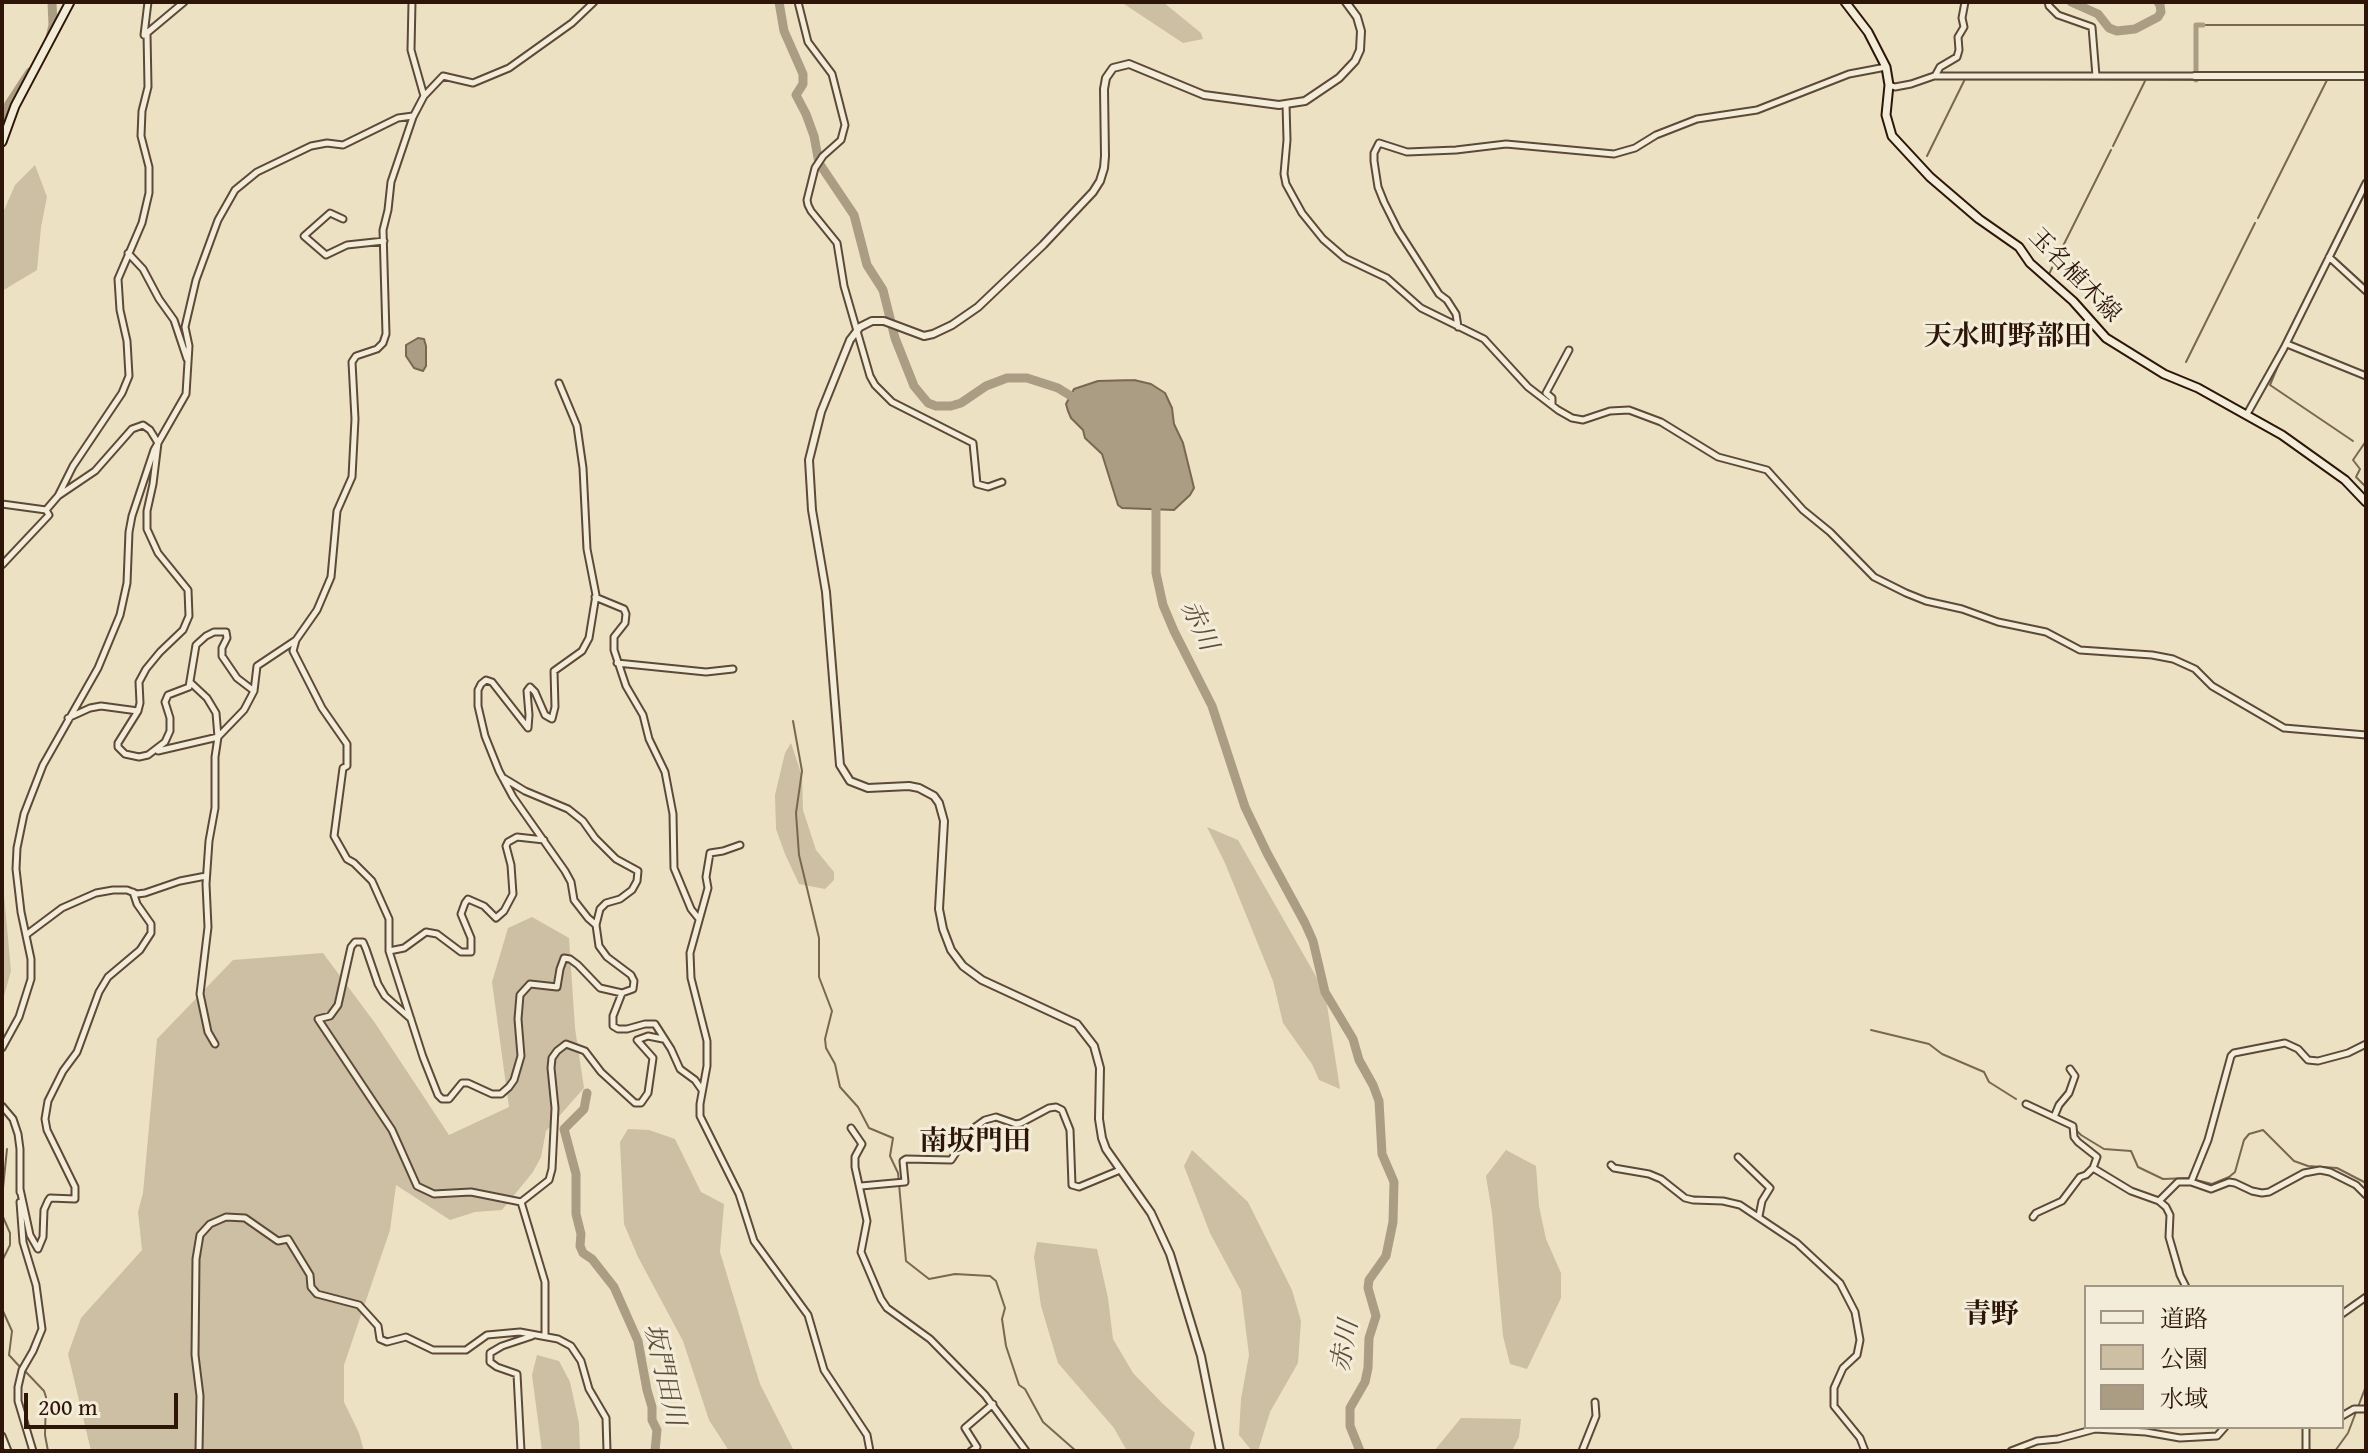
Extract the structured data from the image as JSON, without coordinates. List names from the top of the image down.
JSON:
{
  "streets": {
    "main road": ["玉名植木線"]
  },
  "districts": ["天水町野部田", "南坂門田", "青野"],
  "water": ["赤川", "坂門田川"],
  "legend": ["道路", "公園", "水域"],
  "scale_bar": "200 m"
}
